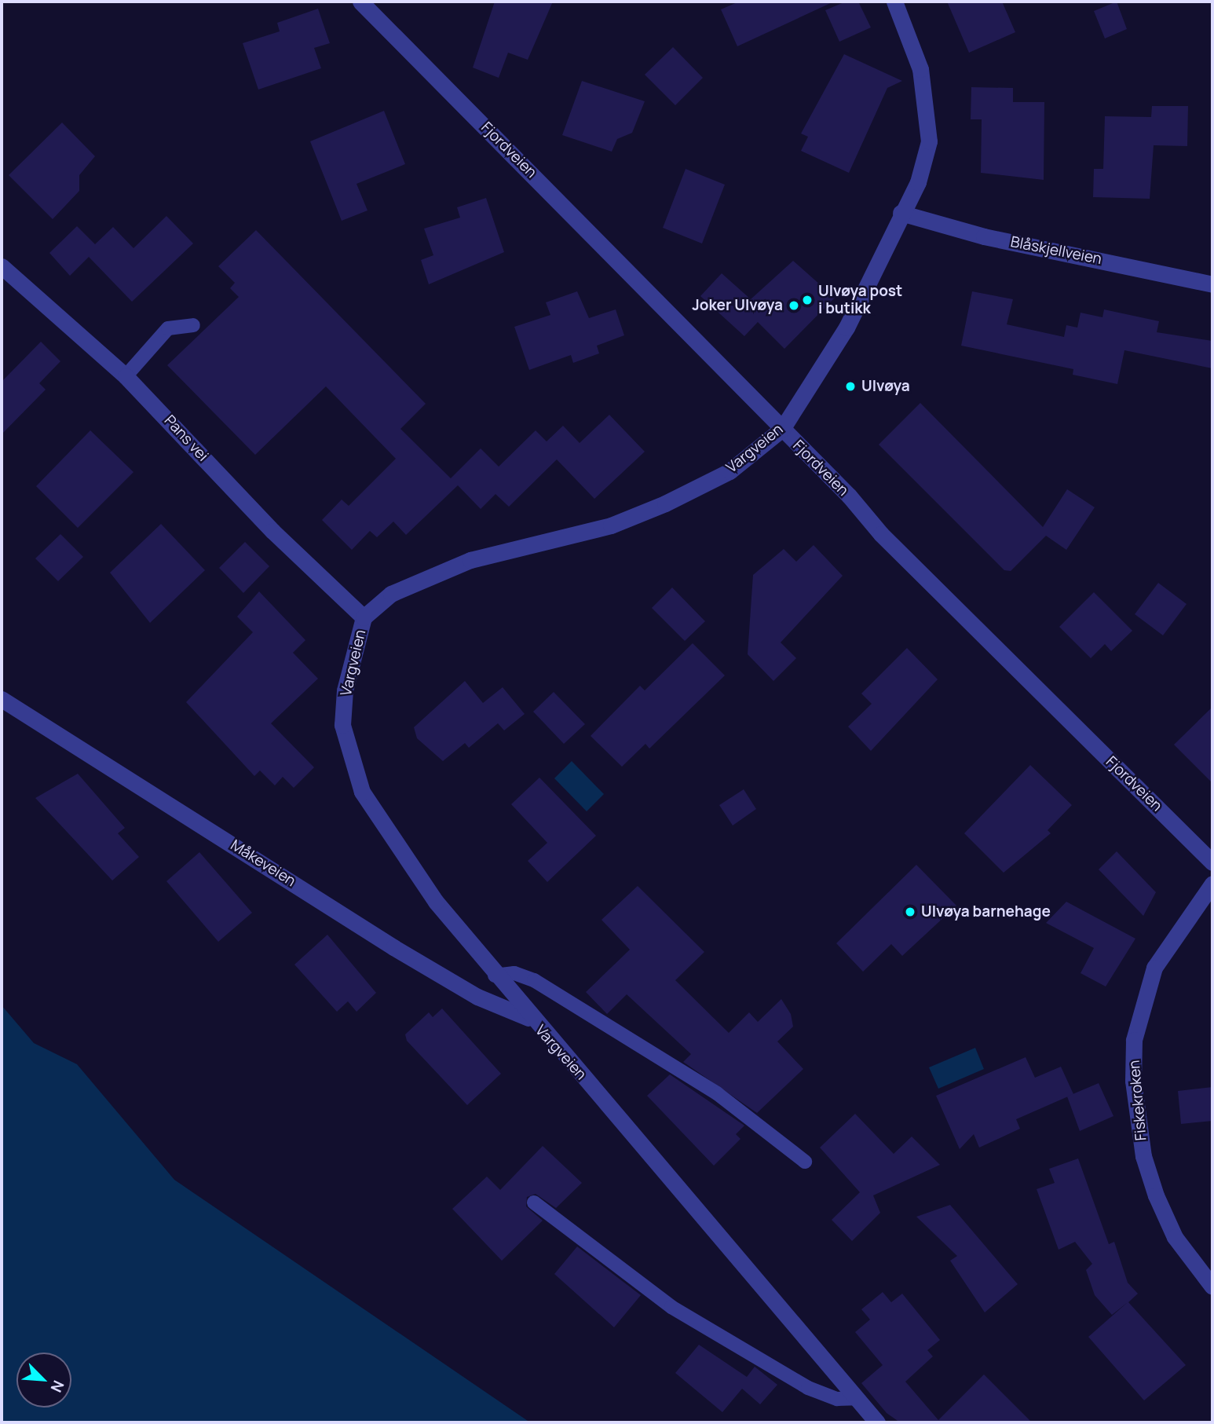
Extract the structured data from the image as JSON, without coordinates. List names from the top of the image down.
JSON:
{
  "streets": {
    "street": [
      "Fjordveien",
      "Blåskjellveien",
      "Pans vei",
      "Vargveien",
      "Måkeveien",
      "Fiskekroken"
    ]
  },
  "crossings": [
    ["Fjordveien", "Vargveien"],
    ["Blåskjellveien", "Vargveien"],
    ["Pans vei", "Vargveien"],
    ["Vargveien", "Måkeveien"]
  ],
  "places": [
    "Ulvøya post i butikk",
    "Joker Ulvøya",
    "Ulvøya",
    "Ulvøya barnehage"
  ],
  "north": "bottom right"
}
